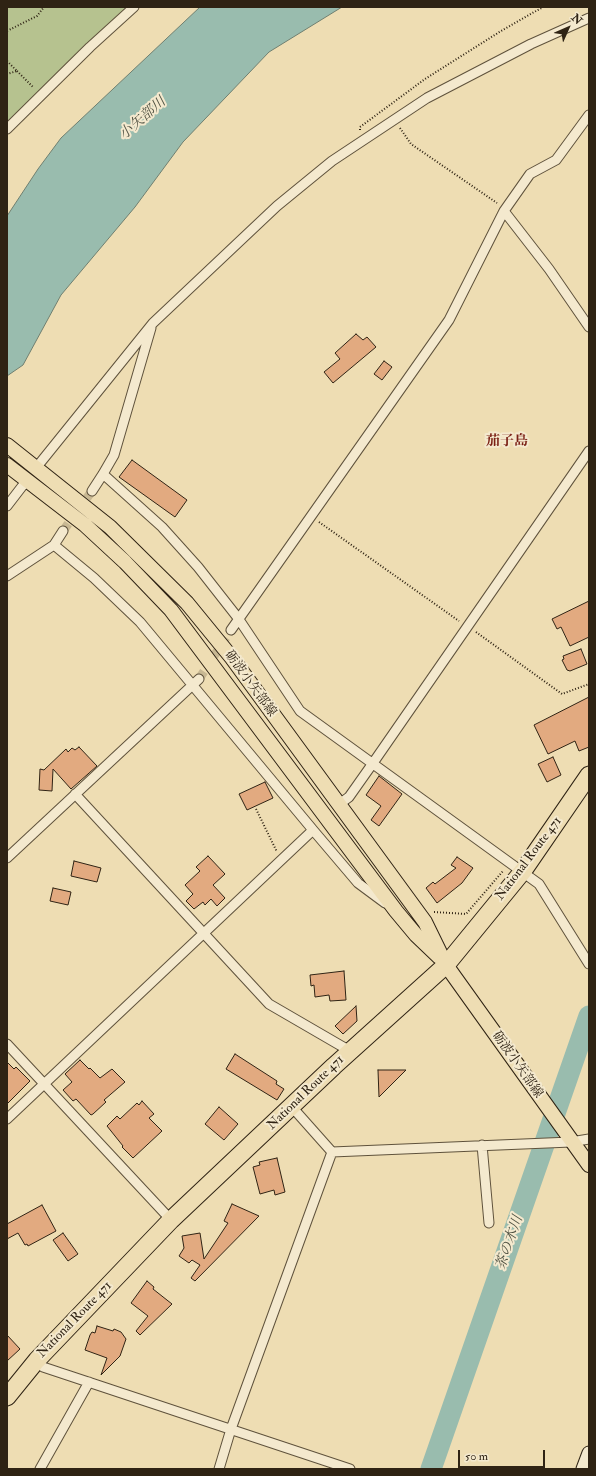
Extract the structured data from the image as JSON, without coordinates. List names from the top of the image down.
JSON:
{
  "streets": {
    "highway": ["National Route 471"],
    "main road": ["砺波小矢部線"]
  },
  "crossings": [
    ["砺波小矢部線", "National Route 471"]
  ],
  "districts": ["茄子島"],
  "water": ["小矢部川", "茶の木川"],
  "scale_bar": "50 m",
  "north": "top right"
}
